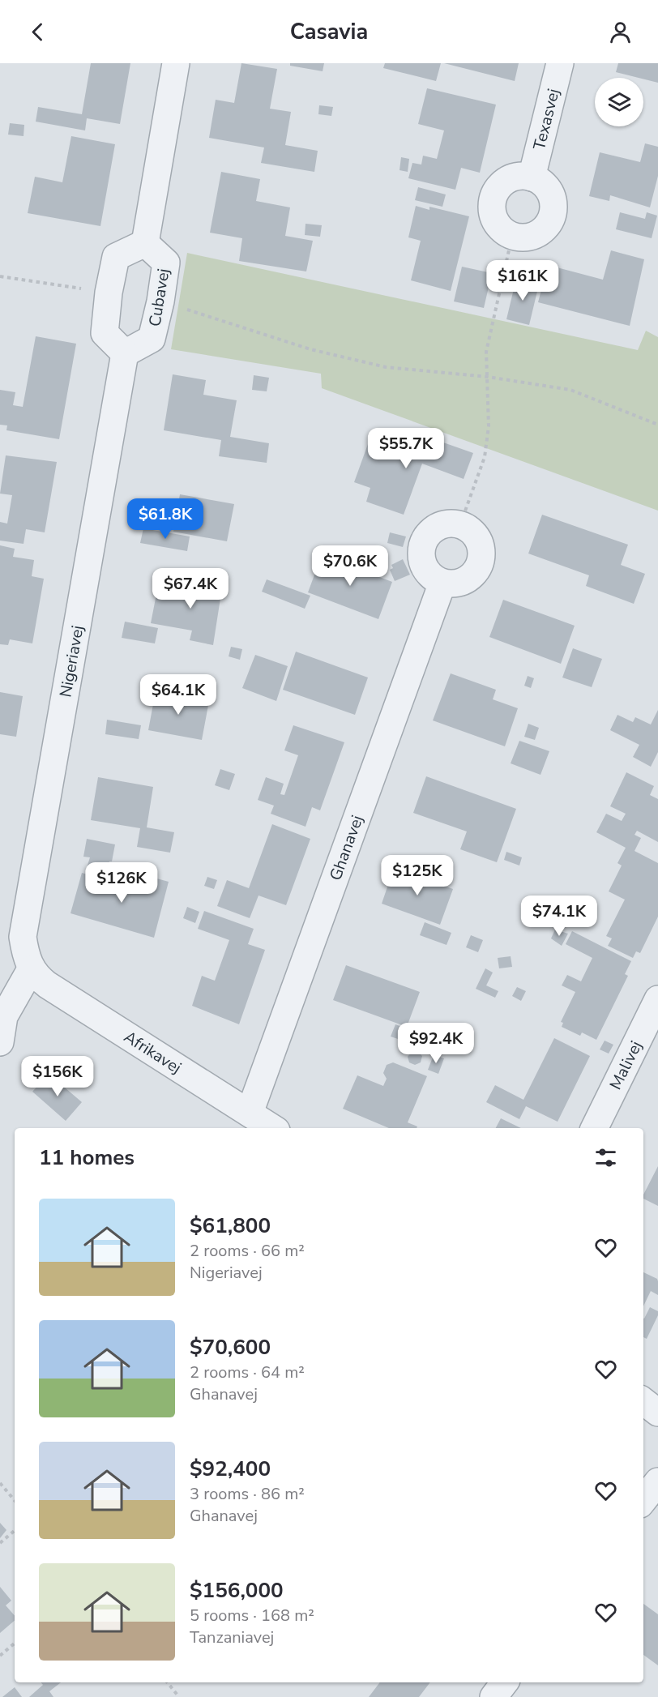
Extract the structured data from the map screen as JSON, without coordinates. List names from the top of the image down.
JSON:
{
  "streets": {
    "street": [
      "Texasvej",
      "Cubavej",
      "Nigeriavej",
      "Ghanavej",
      "Afrikavej",
      "Malivej"
    ]
  },
  "crossings": [
    ["Cubavej", "Nigeriavej"],
    ["Nigeriavej", "Afrikavej"],
    ["Ghanavej", "Afrikavej"]
  ],
  "page": {
    "header": "Casavia",
    "price": [
      "$161K",
      "$55.7K",
      "$61.8K",
      "$70.6K",
      "$67.4K",
      "$64.1K",
      "$125K",
      "$126K",
      "$74.1K",
      "$92.4K",
      "$156K"
    ],
    "heading": "11 homes",
    "list": [
      {
        "name": "$61,800",
        "note": "2 rooms · 66 m² · Nigeriavej"
      },
      {
        "name": "$70,600",
        "note": "2 rooms · 64 m² · Ghanavej"
      },
      {
        "name": "$92,400",
        "note": "3 rooms · 86 m² · Ghanavej"
      },
      {
        "name": "$156,000",
        "note": "5 rooms · 168 m² · Tanzaniavej"
      }
    ]
  }
}
